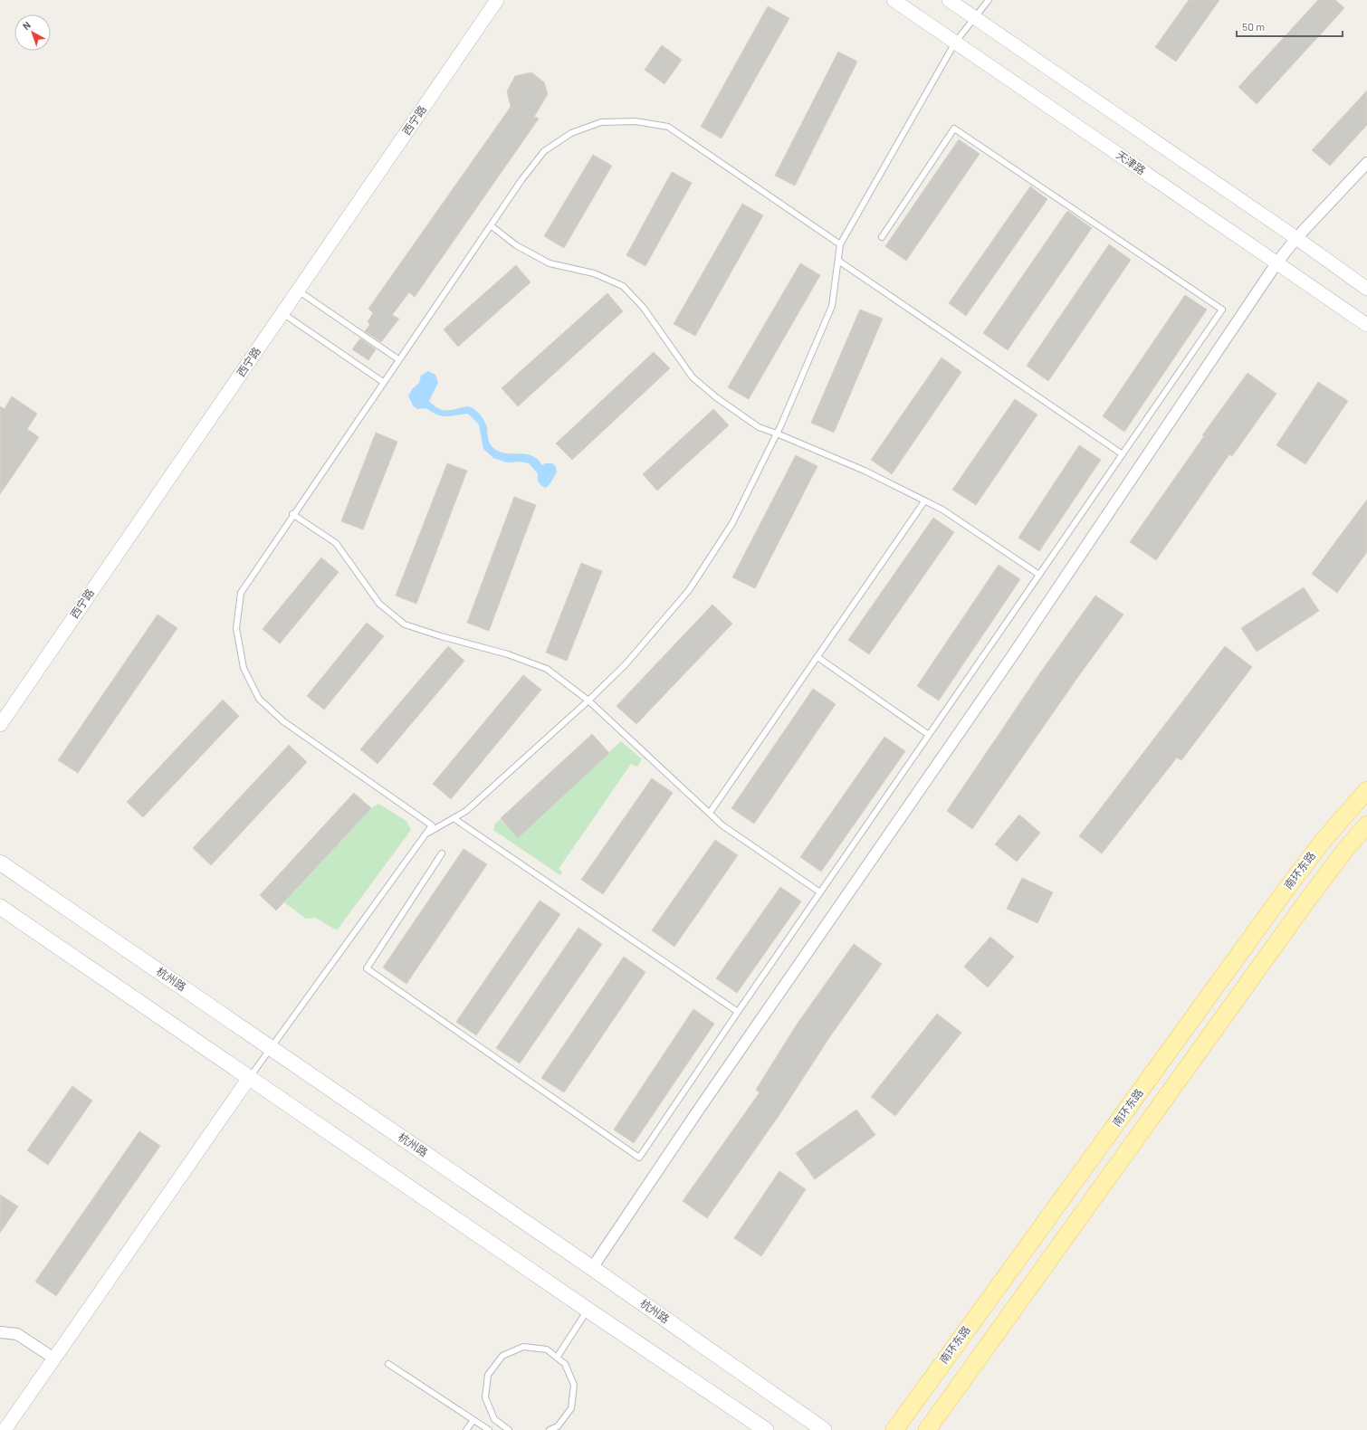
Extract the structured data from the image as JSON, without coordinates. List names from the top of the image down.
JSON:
{
  "streets": {
    "main road": ["南环东路", "杭州路"],
    "street": ["西宁路", "天津路"]
  },
  "scale_bar": "50 m",
  "north": "top left"
}
